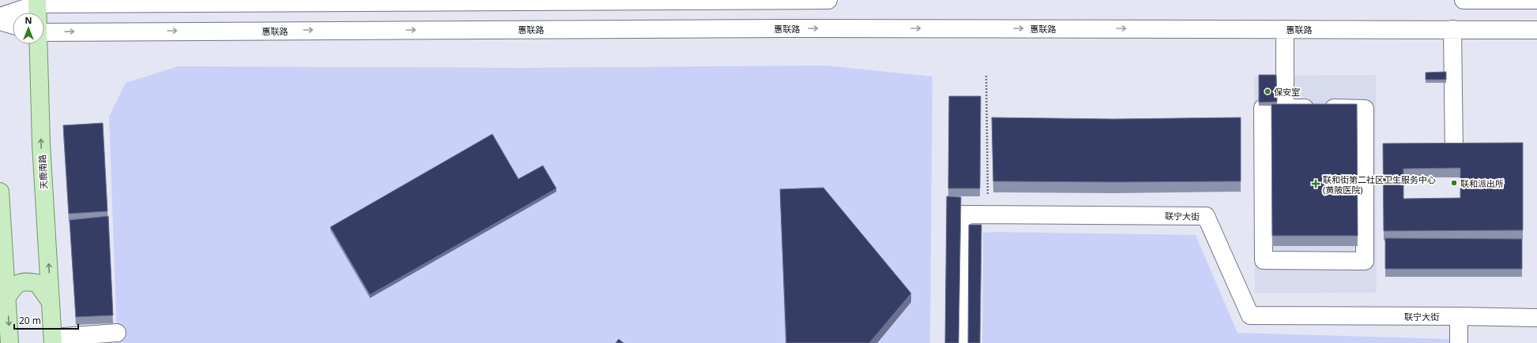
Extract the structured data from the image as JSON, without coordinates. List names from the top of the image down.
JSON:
{
  "streets": {
    "main road": ["天鹿南路"],
    "street": ["惠联路", "联宁大街"]
  },
  "places": {
    "other": ["保安室", "联和派出所"],
    "health": ["联和街第二社区卫生服务中心 (黄陂医院)"]
  },
  "scale_bar": "20 m",
  "north": "top"
}
